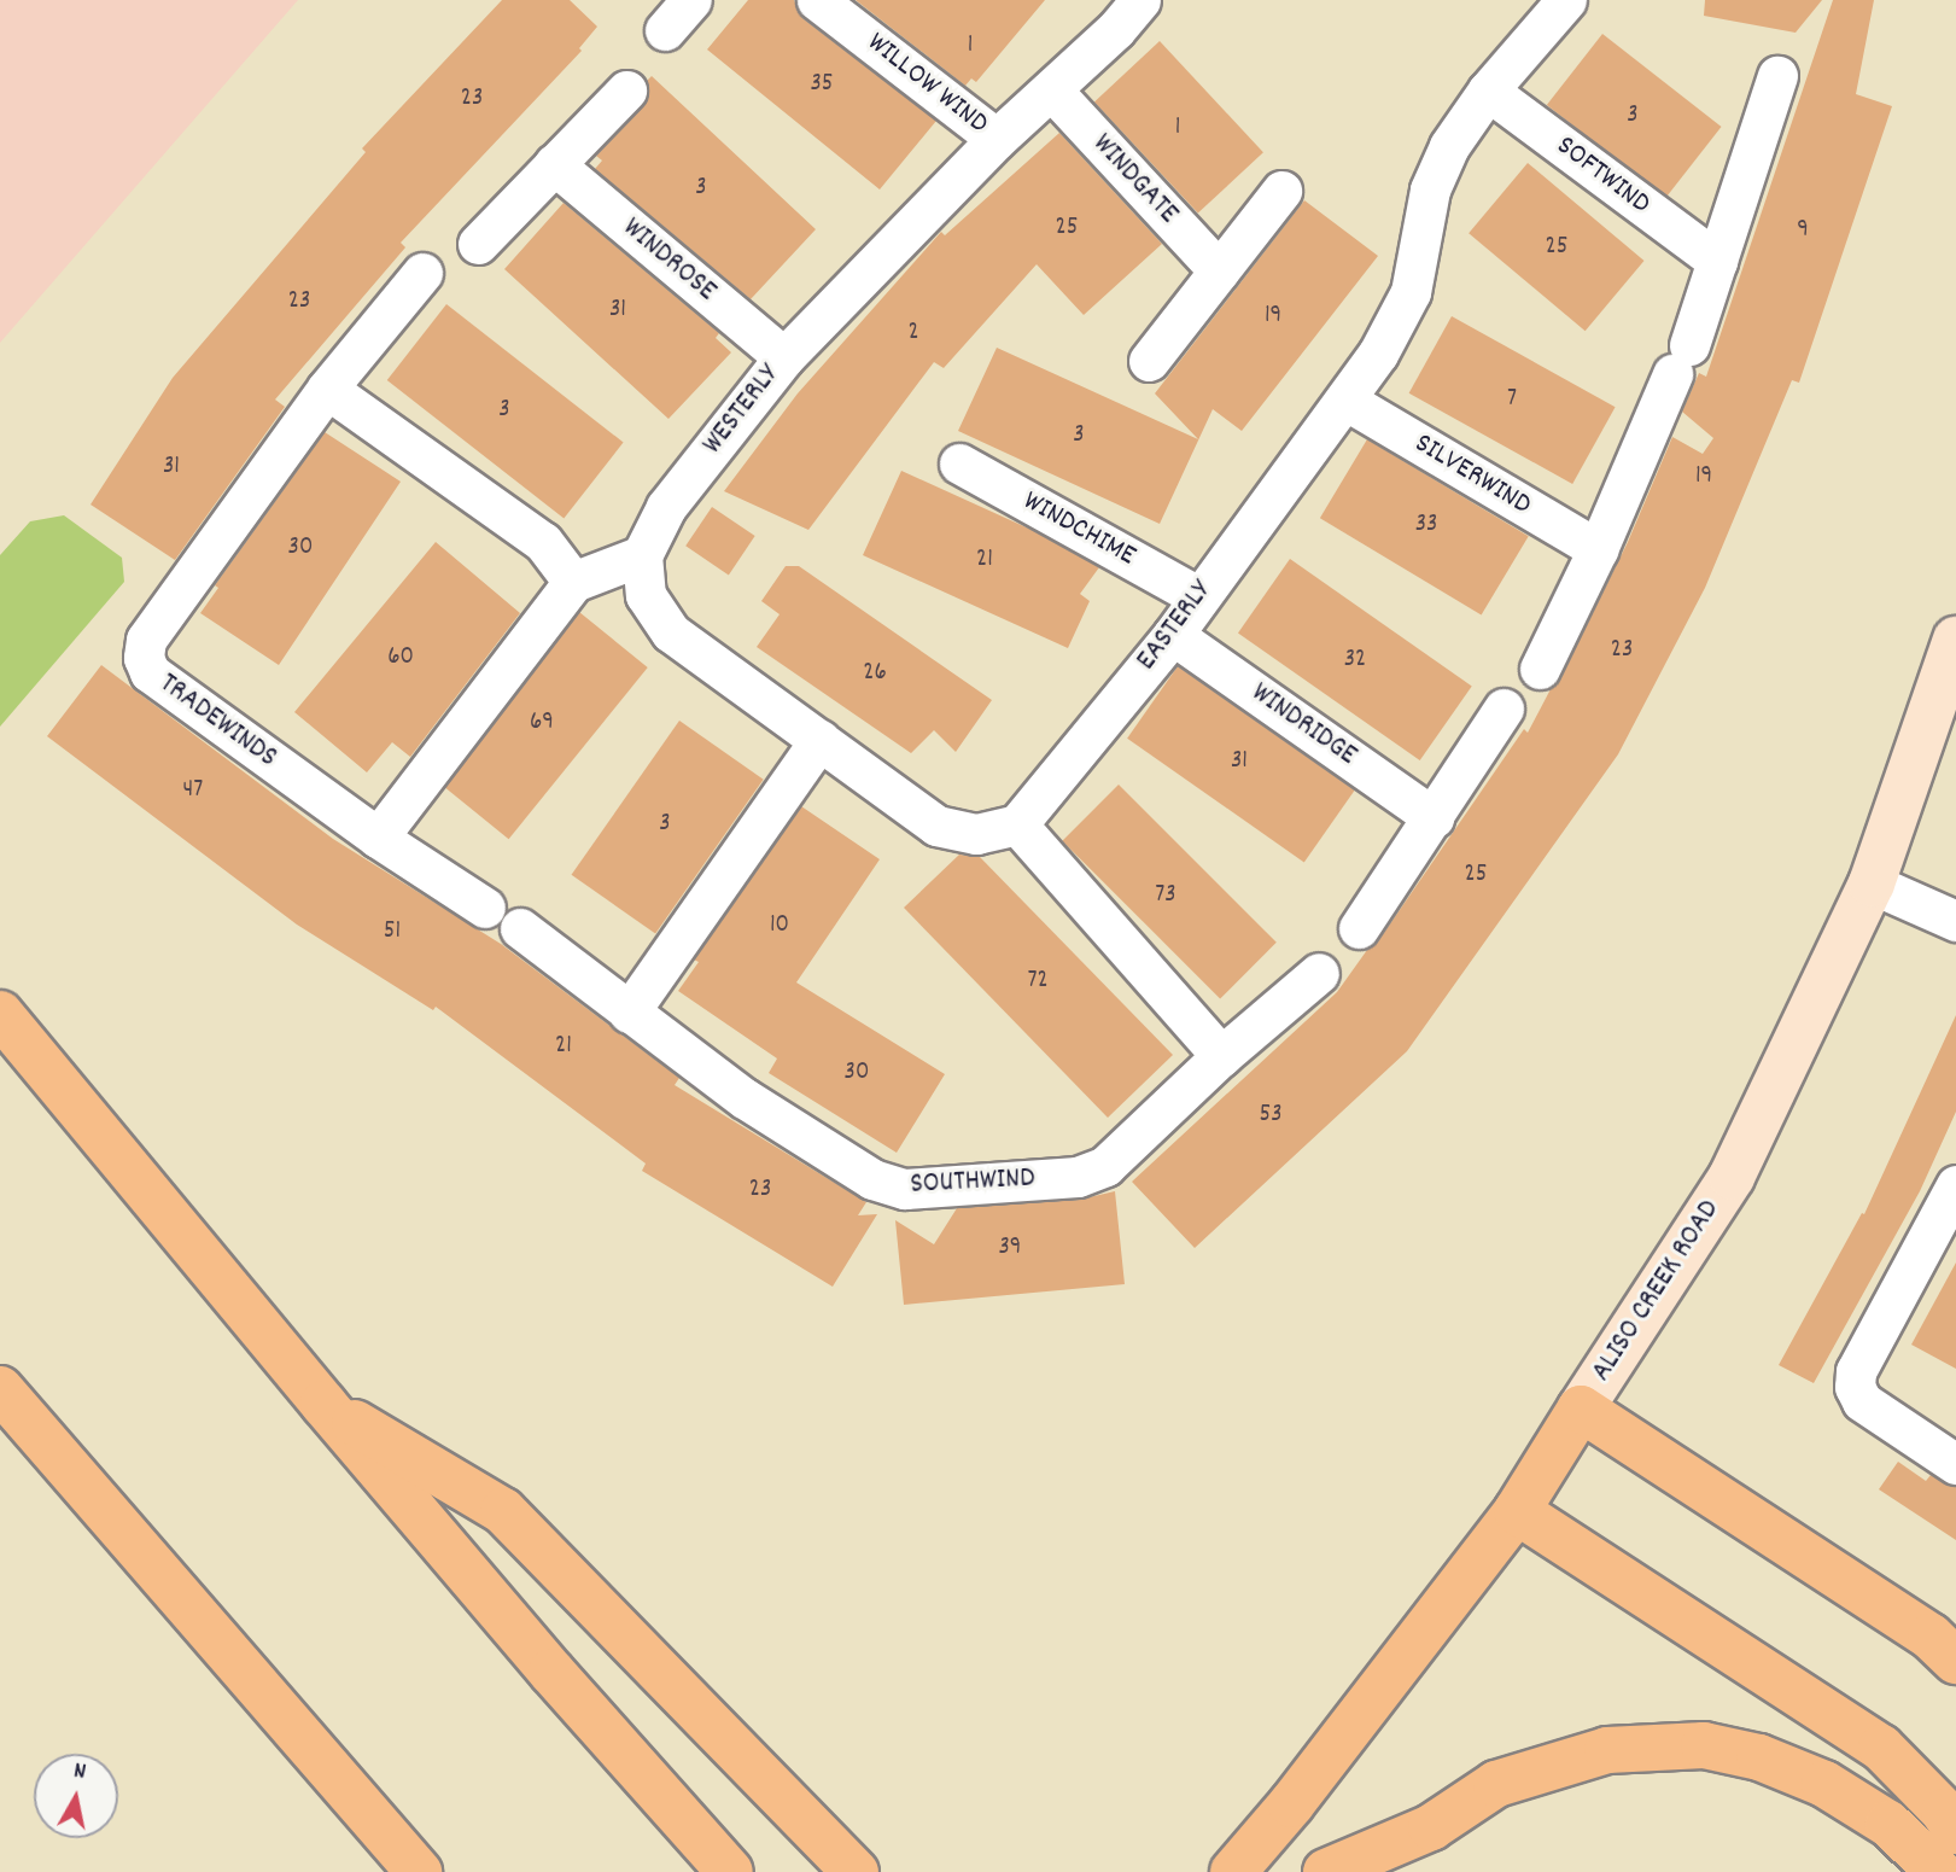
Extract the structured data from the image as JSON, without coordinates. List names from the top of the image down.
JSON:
{
  "streets": {
    "main road": ["ALISO CREEK ROAD"],
    "street": [
      "WILLOW WIND",
      "SOFTWIND",
      "WINDGATE",
      "WINDROSE",
      "WESTERLY",
      "SILVERWIND",
      "WINDCHIME",
      "EASTERLY",
      "TRADEWINDS",
      "WINDRIDGE",
      "SOUTHWIND"
    ]
  },
  "crossings": [
    ["WILLOW WIND", "WESTERLY"],
    ["SOFTWIND", "EASTERLY"],
    ["WINDGATE", "WESTERLY"],
    ["WINDROSE", "WESTERLY"],
    ["SILVERWIND", "EASTERLY"],
    ["WINDCHIME", "EASTERLY"],
    ["EASTERLY", "WINDRIDGE"]
  ],
  "house_numbers": [
    "1",
    "35",
    "23",
    "3",
    "1",
    "3",
    "25",
    "9",
    "25",
    "23",
    "31",
    "19",
    "2",
    "7",
    "3",
    "3",
    "31",
    "19",
    "33",
    "30",
    "21",
    "23",
    "60",
    "32",
    "26",
    "69",
    "31",
    "47",
    "3",
    "25",
    "73",
    "10",
    "51",
    "72",
    "21",
    "30",
    "53",
    "23",
    "39"
  ],
  "north": "top"
}
